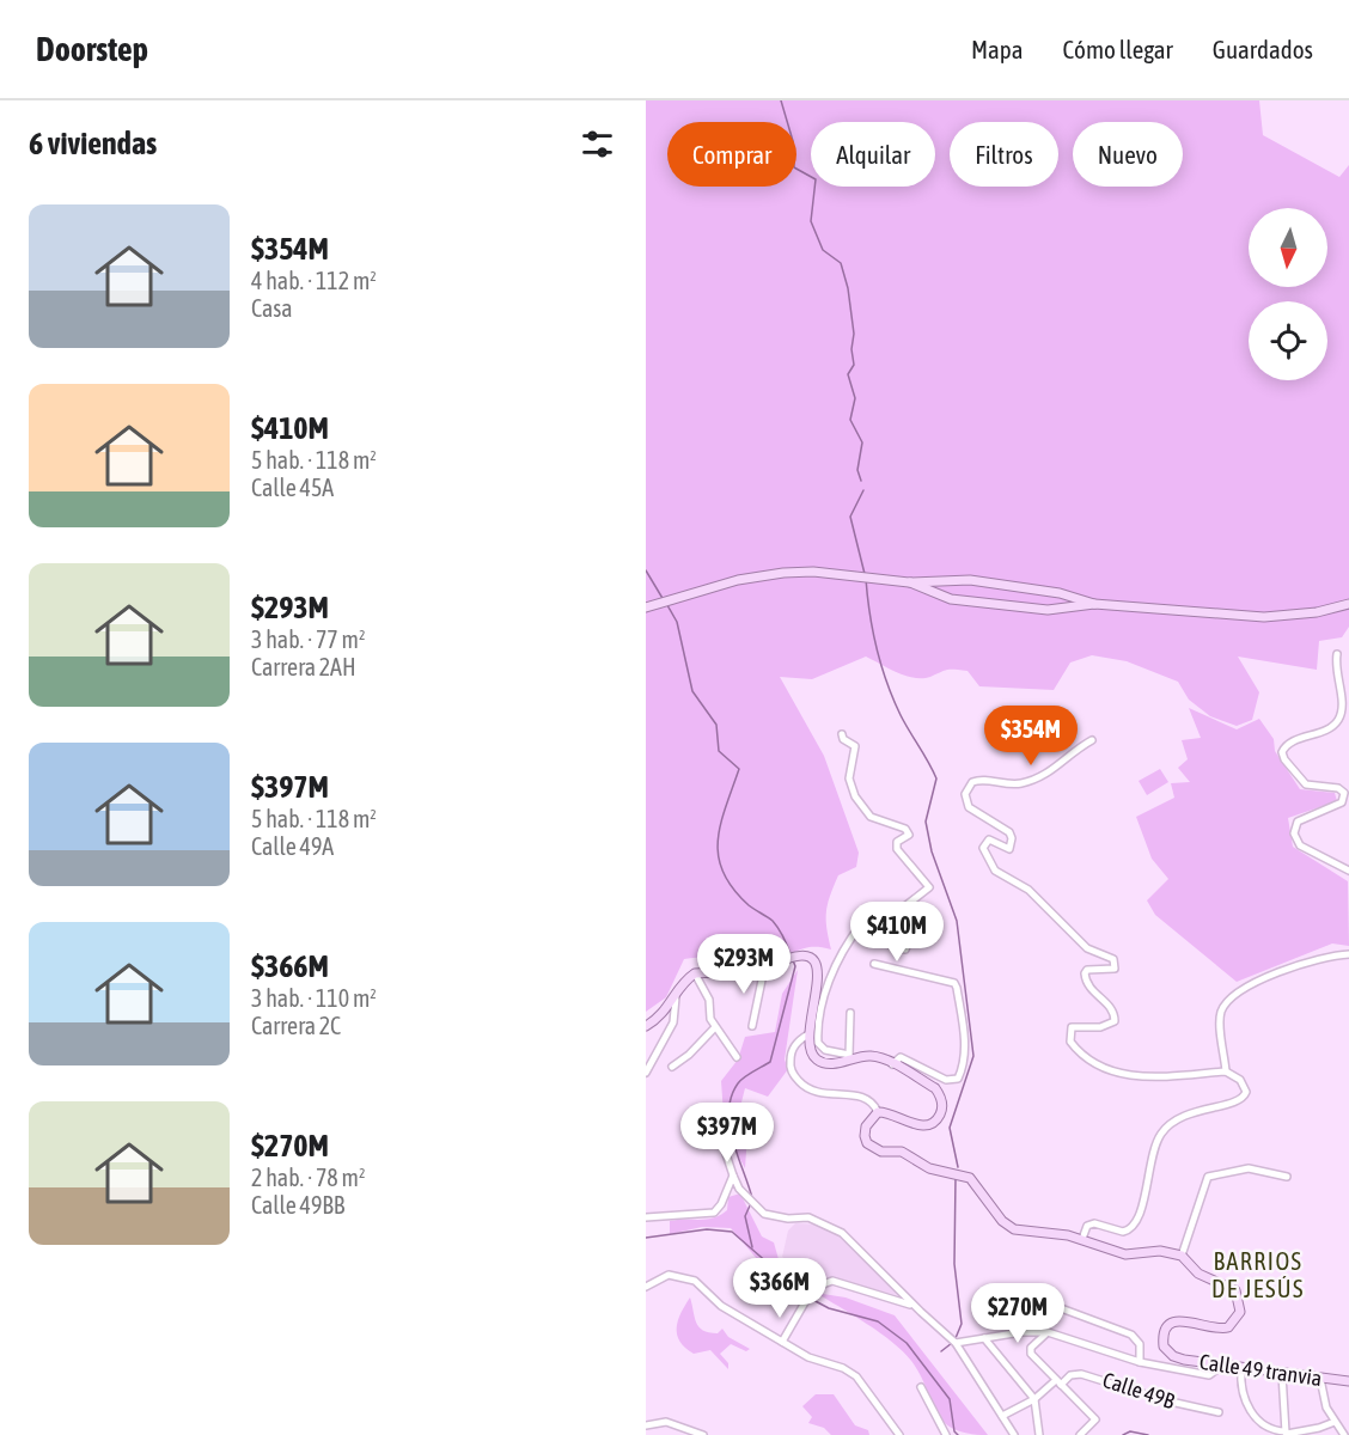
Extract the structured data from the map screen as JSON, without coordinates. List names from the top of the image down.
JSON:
{
  "streets": {
    "main road": ["Calle 49 tranvia"],
    "street": ["Calle 49B"]
  },
  "districts": ["BARRIOS DE JESÚS"],
  "north": "bottom",
  "page": {
    "header": "Doorstep",
    "nav": ["Mapa", "Cómo llegar", "Guardados"],
    "heading": "6 viviendas",
    "chip": [
      "Comprar",
      "Alquilar",
      "Filtros",
      "Nuevo"
    ],
    "list": [
      {
        "name": "$354M",
        "note": "4 hab. · 112 m² · Casa"
      },
      {
        "name": "$410M",
        "note": "5 hab. · 118 m² · Calle 45A"
      },
      {
        "name": "$293M",
        "note": "3 hab. · 77 m² · Carrera 2AH"
      },
      {
        "name": "$397M",
        "note": "5 hab. · 118 m² · Calle 49A"
      },
      {
        "name": "$366M",
        "note": "3 hab. · 110 m² · Carrera 2C"
      },
      {
        "name": "$270M",
        "note": "2 hab. · 78 m² · Calle 49BB"
      }
    ],
    "price": [
      "$354M",
      "$410M",
      "$293M",
      "$397M",
      "$366M",
      "$270M"
    ]
  }
}
